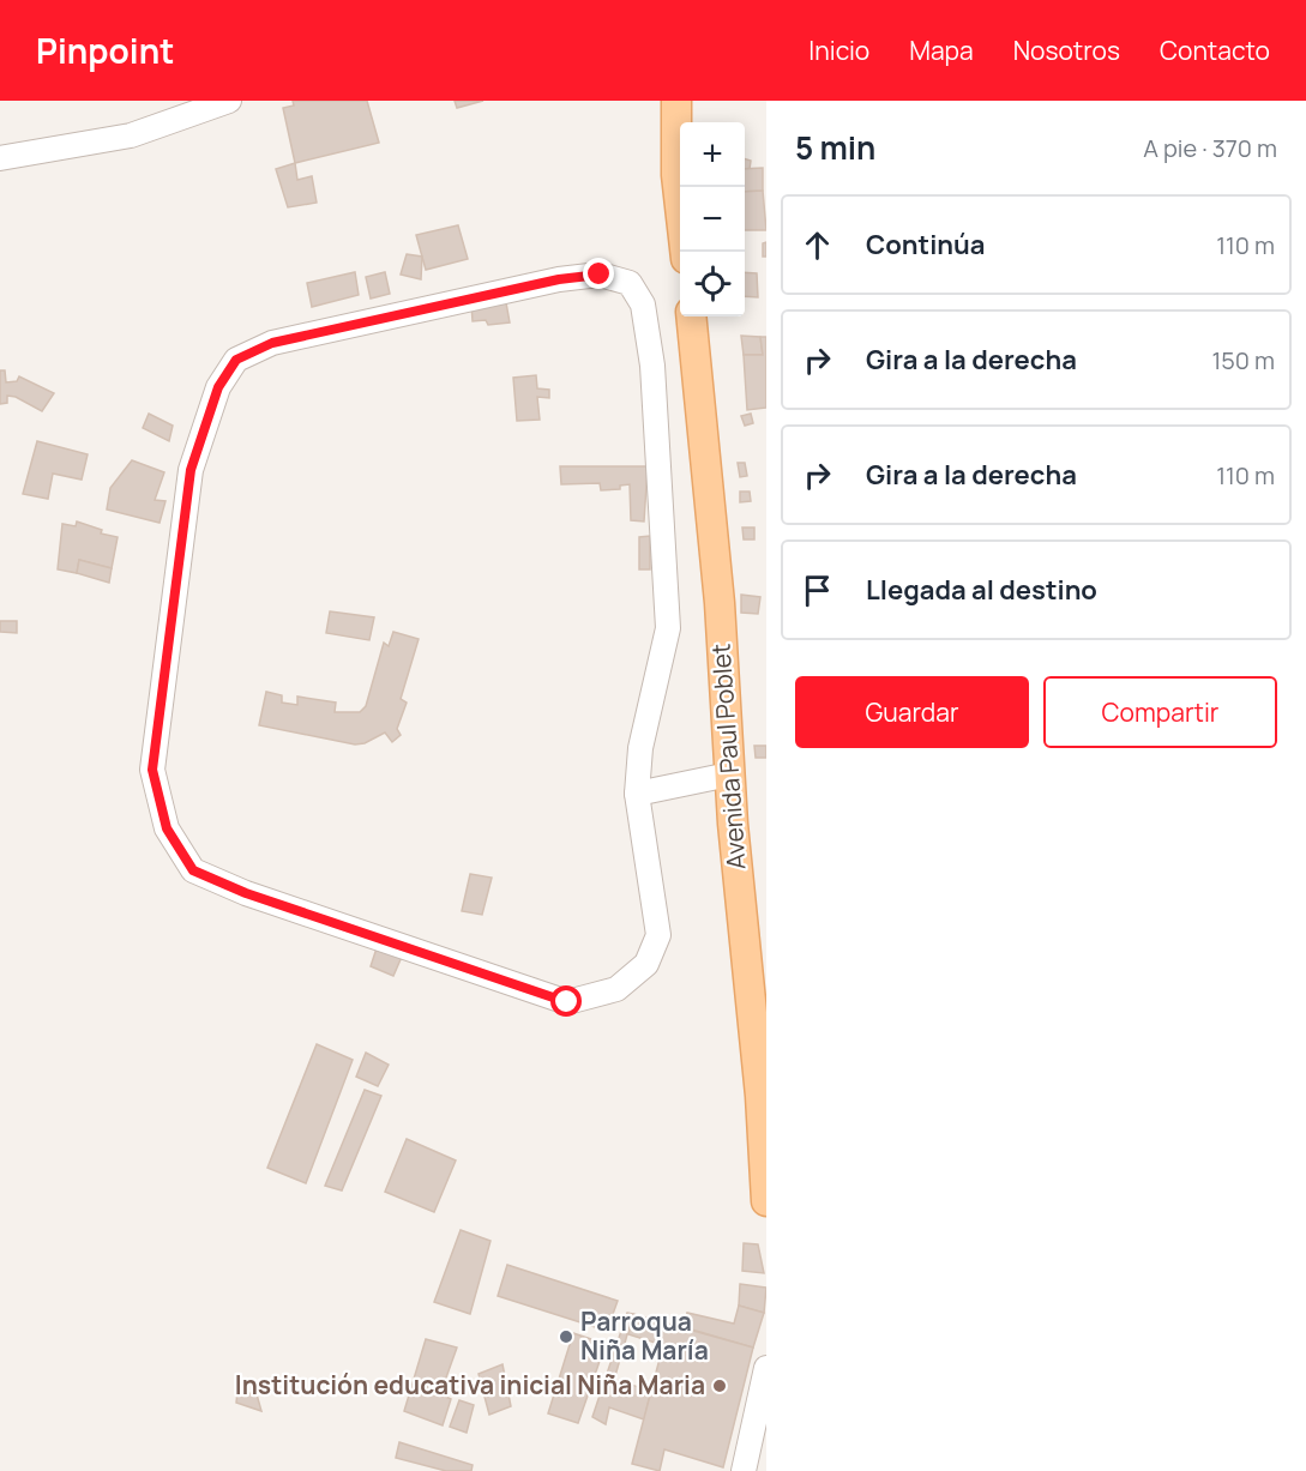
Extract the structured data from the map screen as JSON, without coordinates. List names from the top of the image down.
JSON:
{
  "streets": {
    "main road": ["Avenida Paul Poblet"]
  },
  "places": ["Parroqua Niña María", "Institución educativa inicial Niña Maria"],
  "page": {
    "header": "Pinpoint",
    "nav": [
      "Inicio",
      "Mapa",
      "Nosotros",
      "Contacto"
    ],
    "heading": ["5 min", "A pie · 370 m"],
    "map_buttons": ["+", "−"],
    "list": [
      ["Continúa", "110 m"],
      ["Gira a la derecha", "150 m"],
      ["Gira a la derecha", "110 m"],
      "Llegada al destino"
    ],
    "buttons": ["Guardar", "Compartir"]
  }
}
